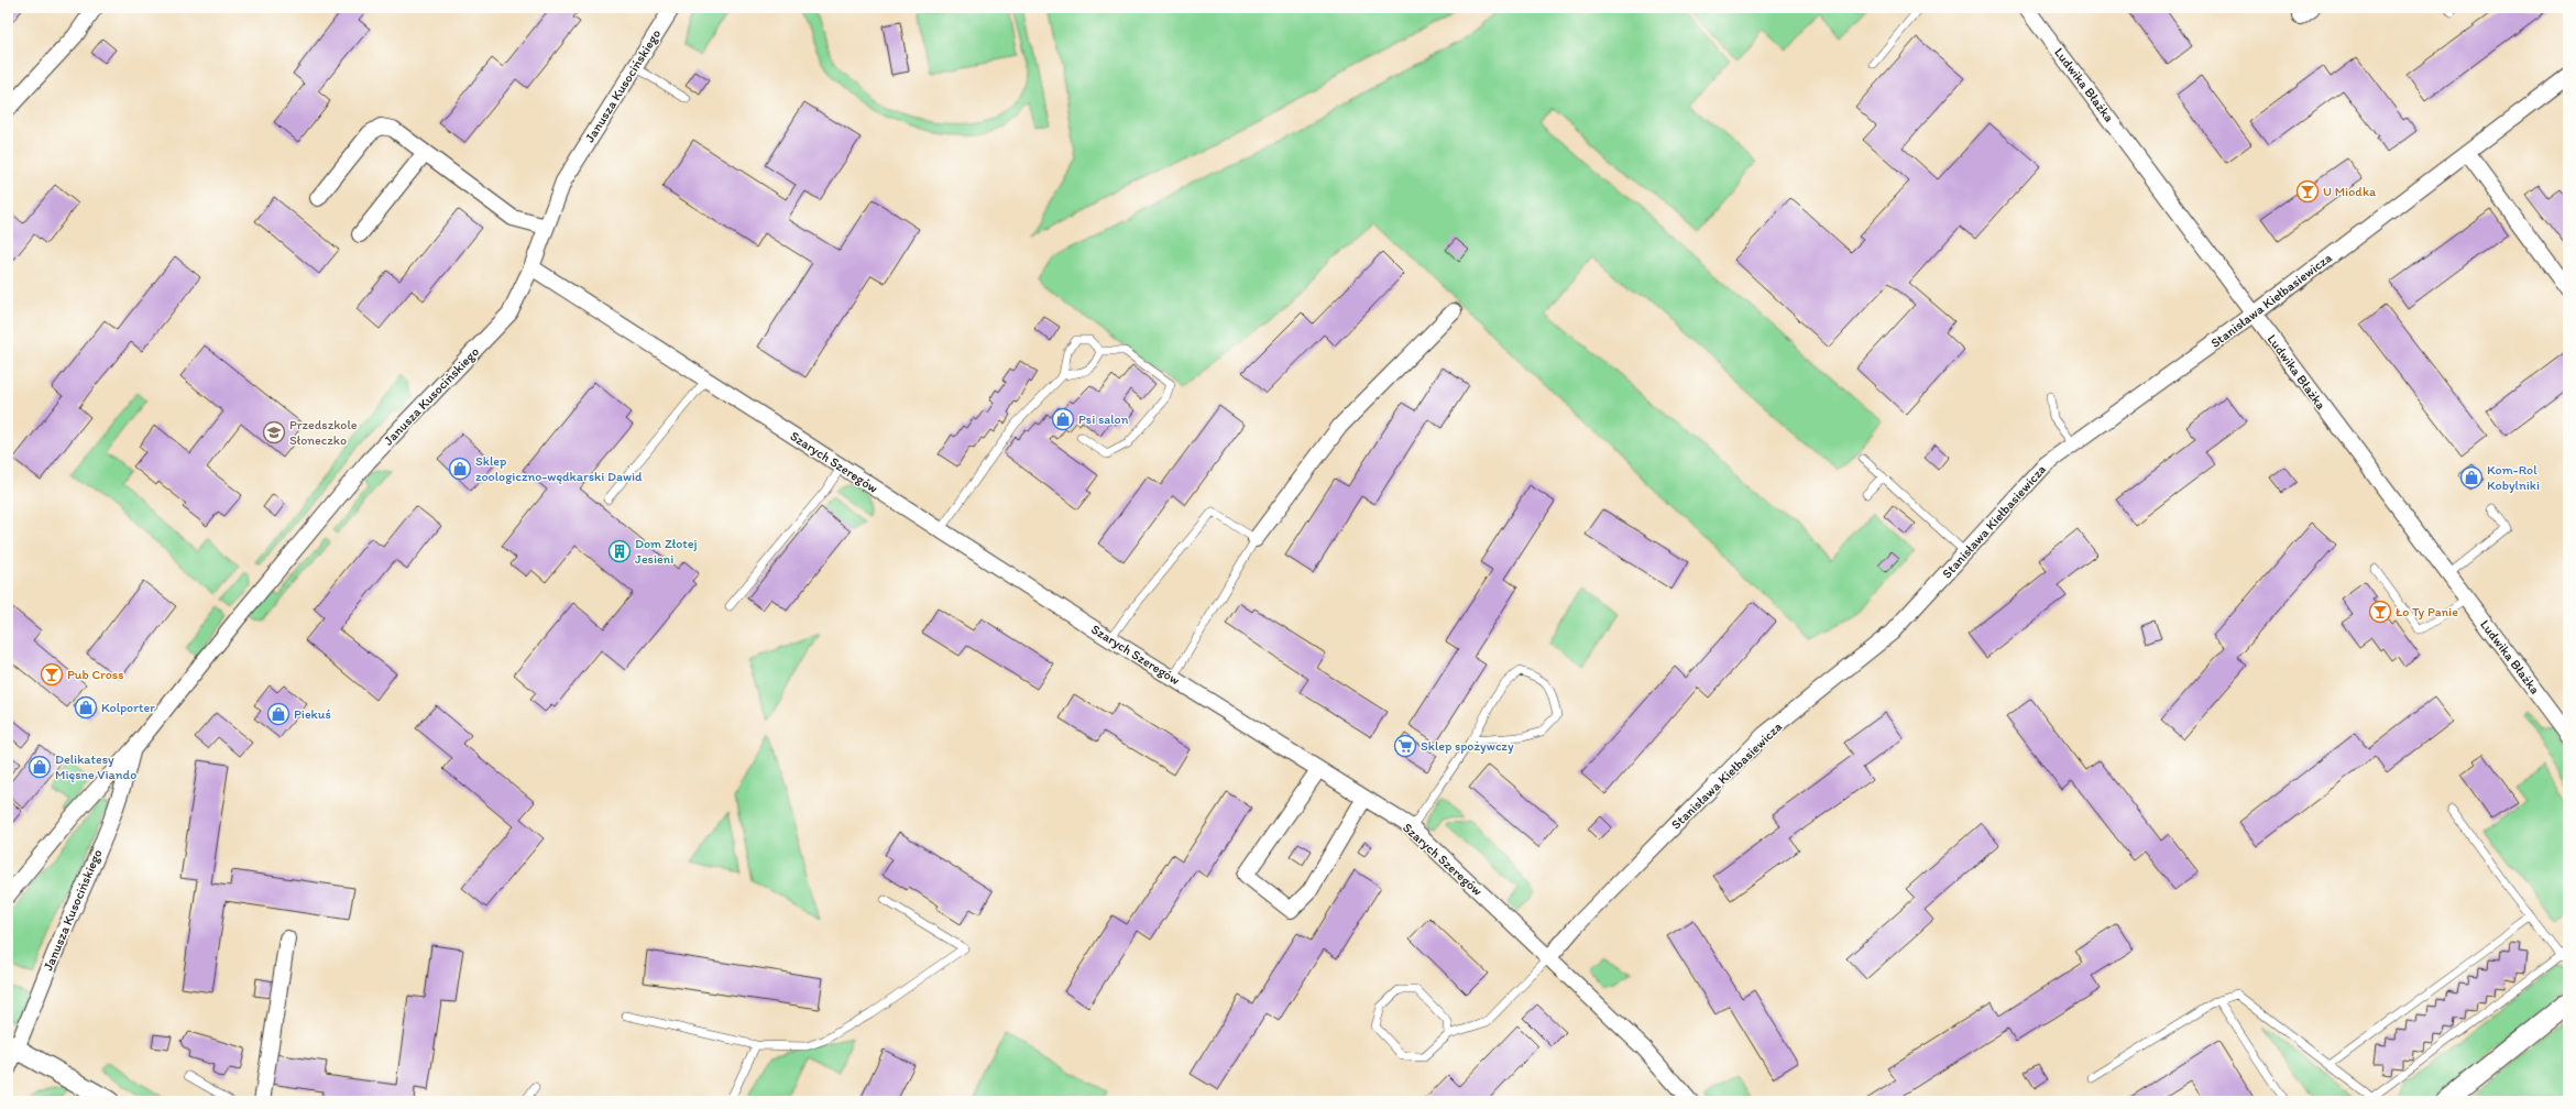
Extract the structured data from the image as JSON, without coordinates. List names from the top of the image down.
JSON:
{
  "streets": {
    "street": [
      "Ludwika Błażka",
      "Janusza Kusocińskiego",
      "Stanisława Kiełbasiewicza",
      "Szarych Szeregów"
    ]
  },
  "crossings": [
    ["Ludwika Błażka", "Stanisława Kiełbasiewicza"],
    ["Janusza Kusocińskiego", "Szarych Szeregów"],
    ["Stanisława Kiełbasiewicza", "Szarych Szeregów"]
  ],
  "places": {
    "bar": ["U Miodka", "Ło Ty Panie", "Pub Cross"],
    "shop": [
      "Psi salon",
      "Sklep zoologiczno-wędkarski Dawid",
      "Kom-Rol Kobylniki",
      "Kolporter",
      "Piekuś",
      "Delikatesy Mięsne Viando"
    ],
    "school or university": ["Przedszkole Słoneczko"],
    "building": ["Dom Złotej Jesieni"],
    "supermarket": ["Sklep spożywczy"]
  }
}
